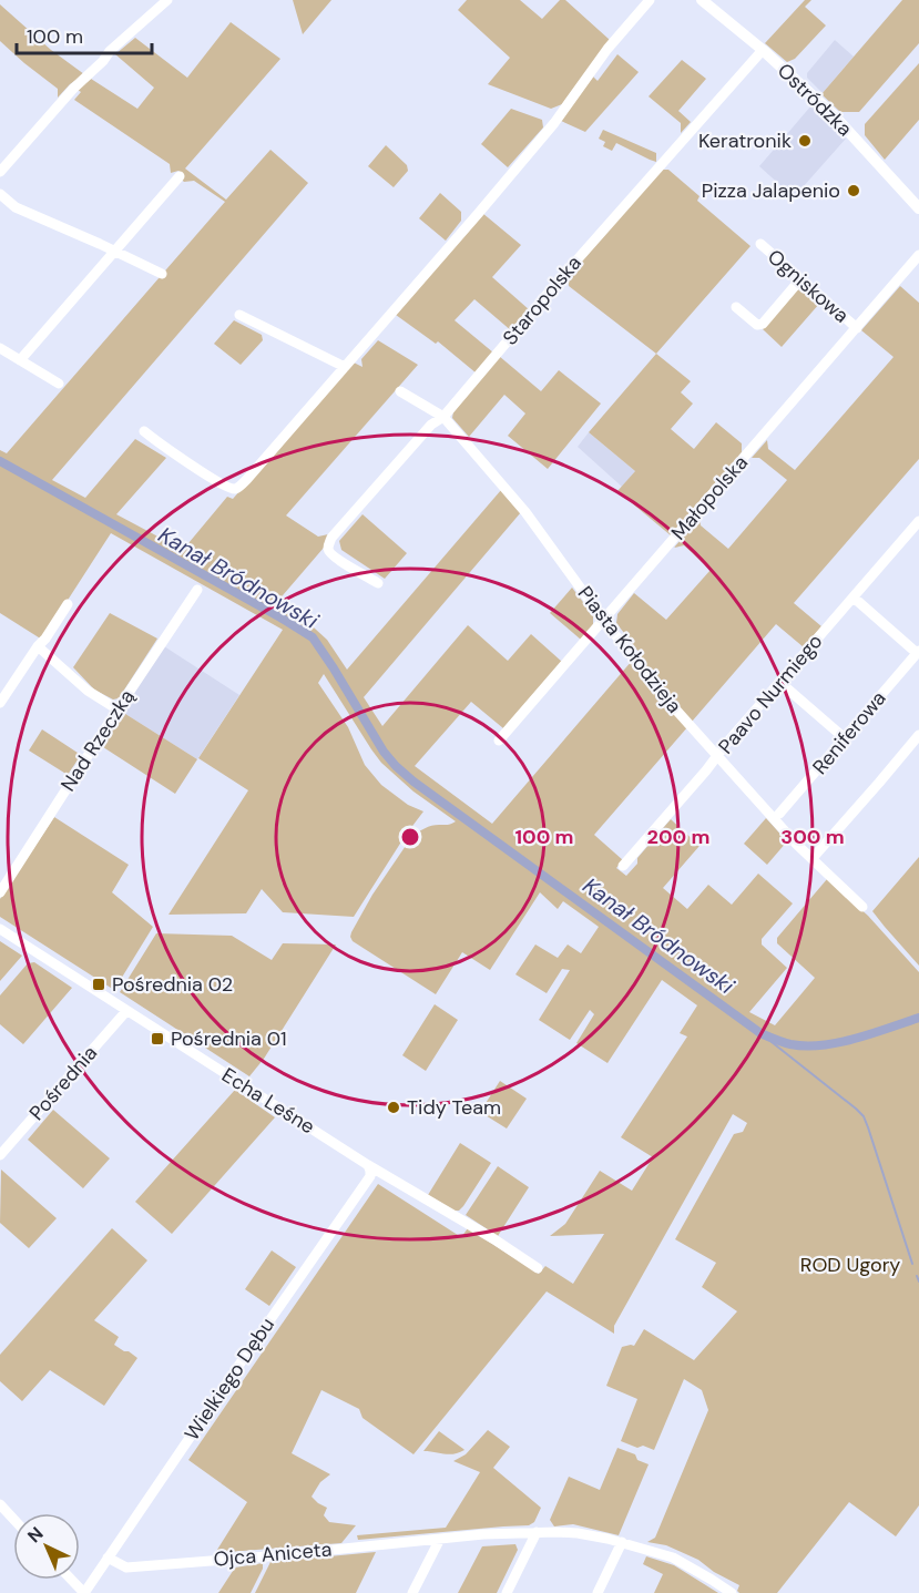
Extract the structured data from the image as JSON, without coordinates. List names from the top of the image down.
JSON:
{
  "streets": {
    "street": [
      "Ostródzka",
      "Ogniskowa",
      "Staropolska",
      "Małopolska",
      "Piasta Kołodzieja",
      "Paavo Nurmiego",
      "Reniferowa",
      "Nad Rzeczką",
      "Pośrednia",
      "Echa Leśne",
      "Wielkiego Dębu",
      "Ojca Aniceta"
    ]
  },
  "crossings": [
    ["Ostródzka", "Staropolska"],
    ["Ogniskowa", "Małopolska"],
    ["Staropolska", "Piasta Kołodzieja"],
    ["Małopolska", "Piasta Kołodzieja"],
    ["Piasta Kołodzieja", "Paavo Nurmiego"],
    ["Pośrednia", "Echa Leśne"],
    ["Echa Leśne", "Wielkiego Dębu"],
    ["Wielkiego Dębu", "Ojca Aniceta"]
  ],
  "water": ["Kanał Bródnowski"],
  "parks": ["ROD Ugory"],
  "places": {
    "other": ["Keratronik", "Pizza Jalapenio", "Tidy Team"],
    "transit": ["Pośrednia 02", "Pośrednia 01"]
  },
  "scale_bar": "100 m",
  "north": "top left",
  "rings": ["100 m", "200 m", "300 m"]
}
